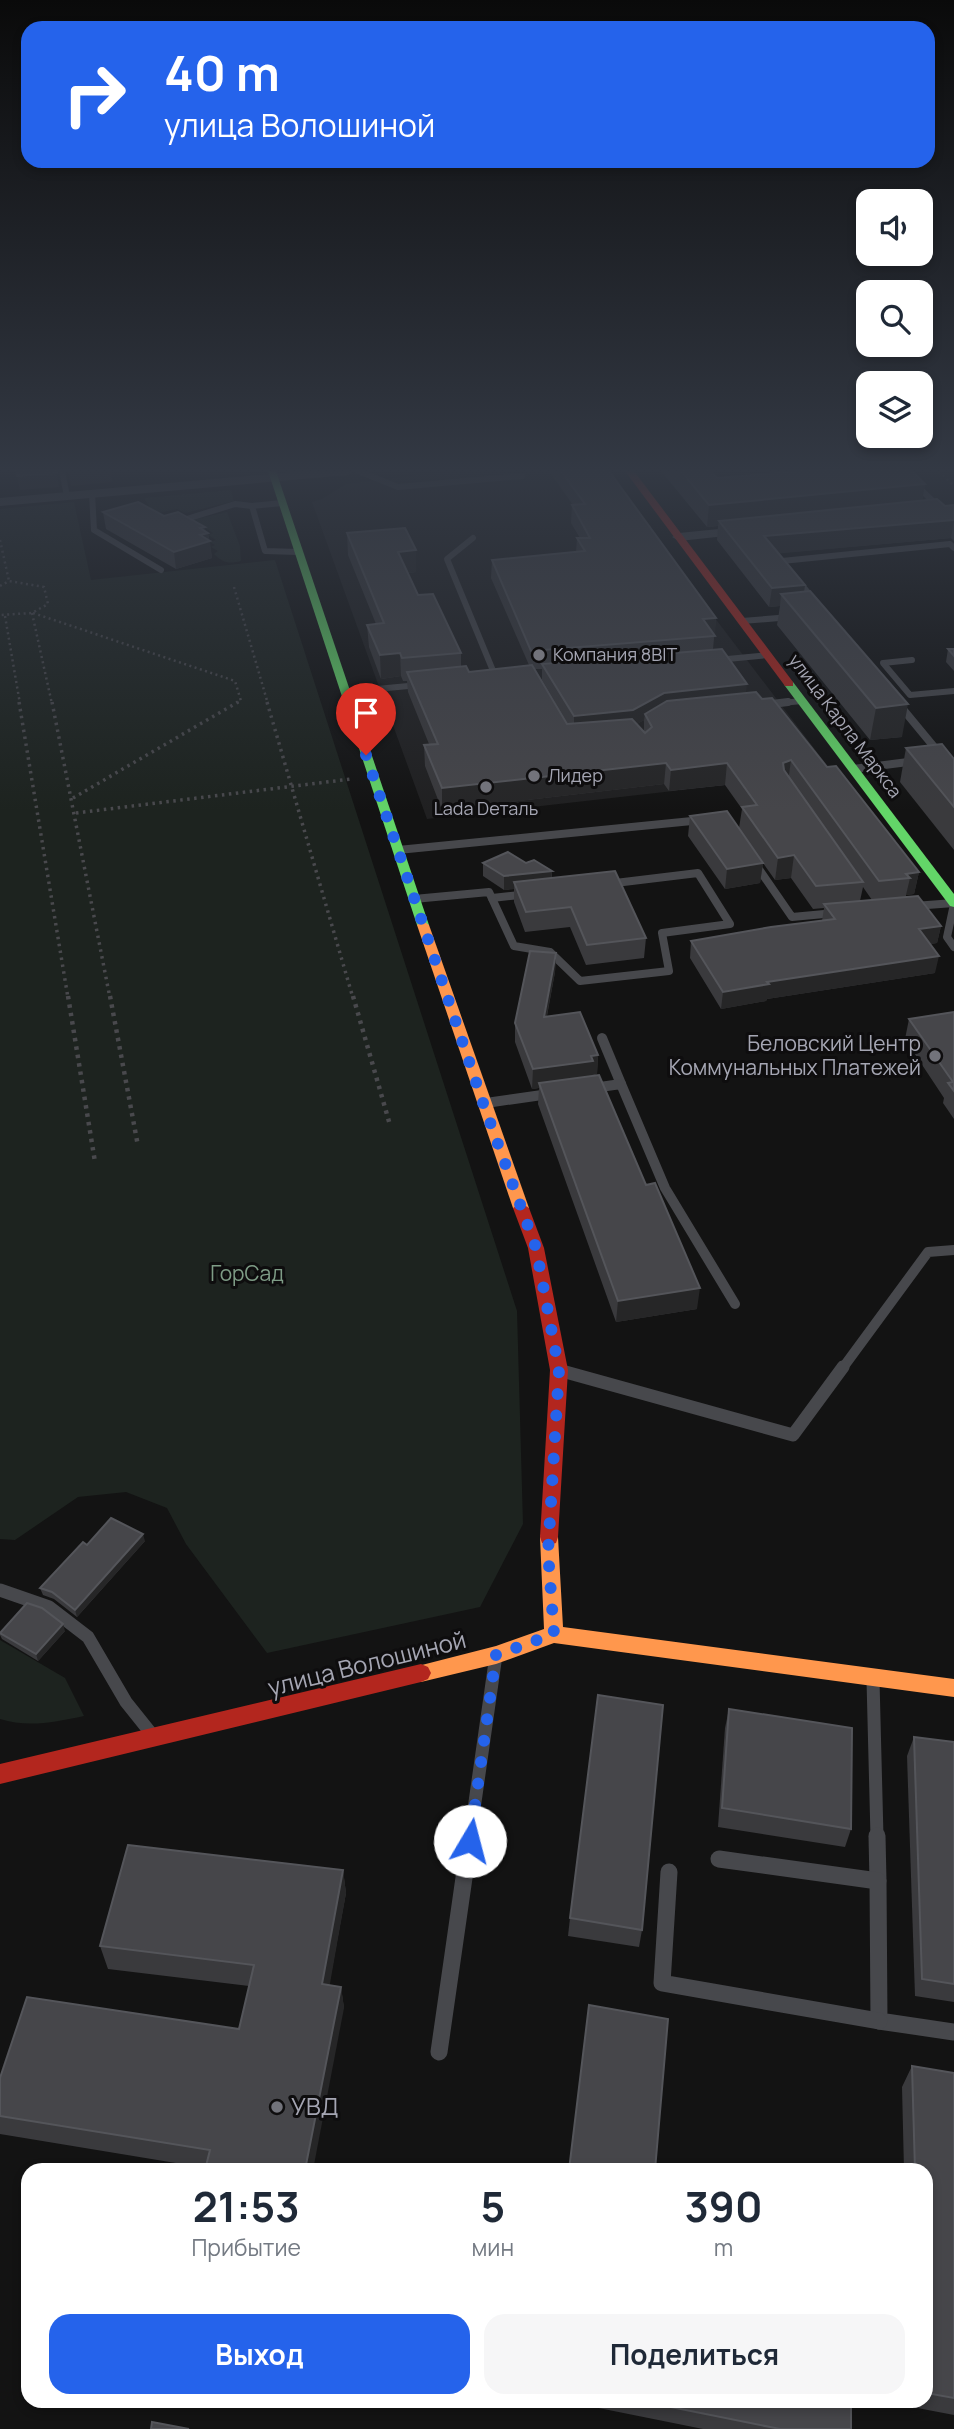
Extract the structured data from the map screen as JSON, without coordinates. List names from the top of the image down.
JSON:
{
  "streets": {
    "street": ["улица Карла Маркса", "улица Волошиной"]
  },
  "parks": ["ГорСад"],
  "places": [
    "Компания 8BIT",
    "Лидер",
    "Lada Dеталь",
    "Беловский Центр Коммунальных Платежей",
    "УВД"
  ],
  "page": {
    "turn": ["40 m", "улица Волошиной"],
    "eta": [
      "21:53",
      "Прибытие",
      "5",
      "мин",
      "390",
      "m"
    ],
    "buttons": ["Выход", "Поделиться"]
  }
}
